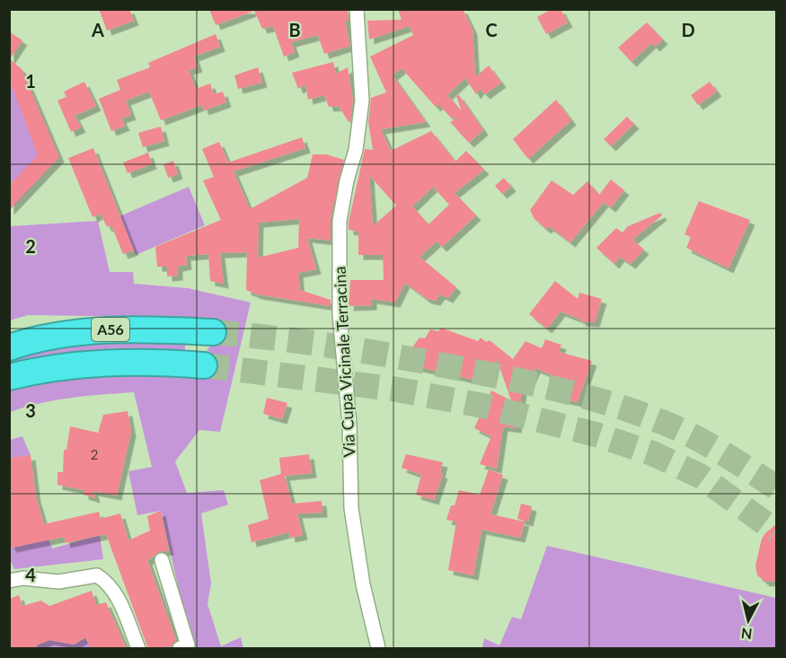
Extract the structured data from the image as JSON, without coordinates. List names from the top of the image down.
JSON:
{
  "streets": {
    "highway": ["A56"],
    "street": ["Via Cupa Vicinale Terracina"]
  },
  "house_numbers": ["2"],
  "north": "bottom",
  "grid": {
    "columns": [
      "A",
      "B",
      "C",
      "D"
    ],
    "rows": [
      "1",
      "2",
      "3",
      "4"
    ]
  }
}
